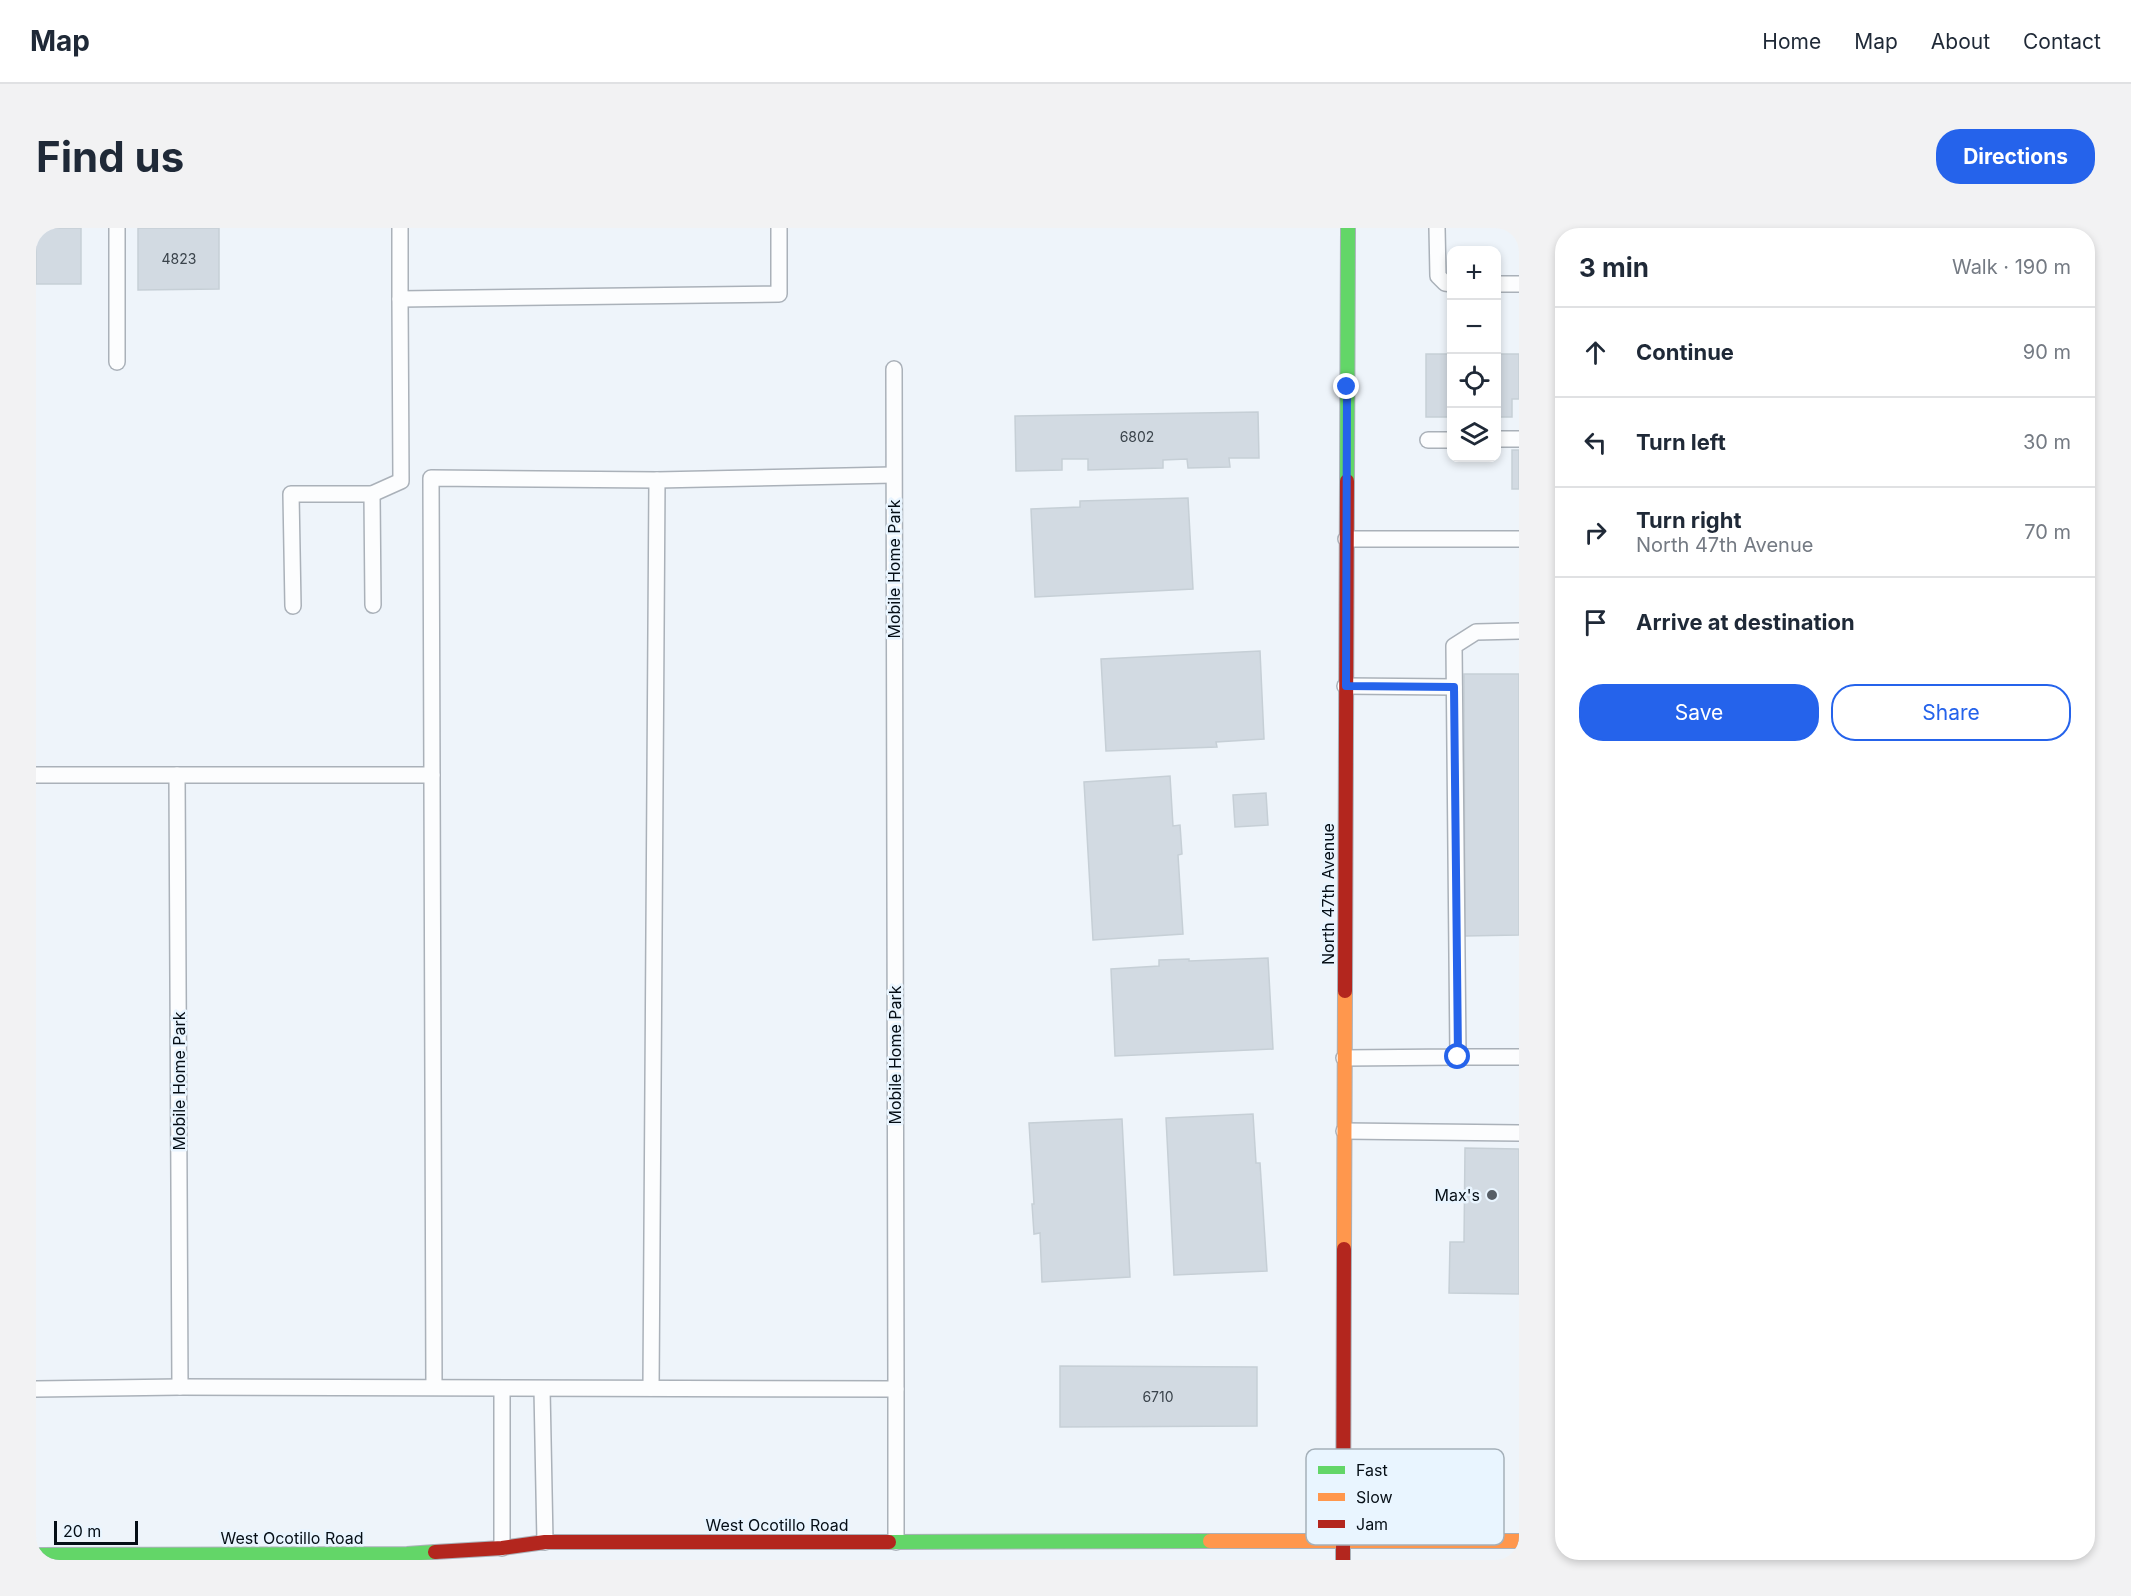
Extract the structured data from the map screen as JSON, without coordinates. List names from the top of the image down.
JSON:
{
  "streets": {
    "street": ["North 47th Avenue", "West Ocotillo Road"],
    "lane": ["Mobile Home Park"]
  },
  "crossings": [
    ["Mobile Home Park", "West Ocotillo Road"]
  ],
  "places": ["Max's"],
  "house_numbers": ["4823", "6802", "6710"],
  "legend": ["Fast", "Slow", "Jam"],
  "scale_bar": "20 m",
  "page": {
    "header": "Map",
    "nav": [
      "Home",
      "Map",
      "About",
      "Contact"
    ],
    "buttons": [
      "Directions",
      ["Save", "Share"]
    ],
    "title": "Find us",
    "heading": ["3 min", "Walk · 190 m"],
    "map_buttons": ["+", "−"],
    "list": [
      ["Continue", "90 m"],
      ["Turn left", "30 m"],
      ["Turn right", "North 47th Avenue", "70 m"],
      "Arrive at destination"
    ],
    "scale": "20 m"
  }
}
